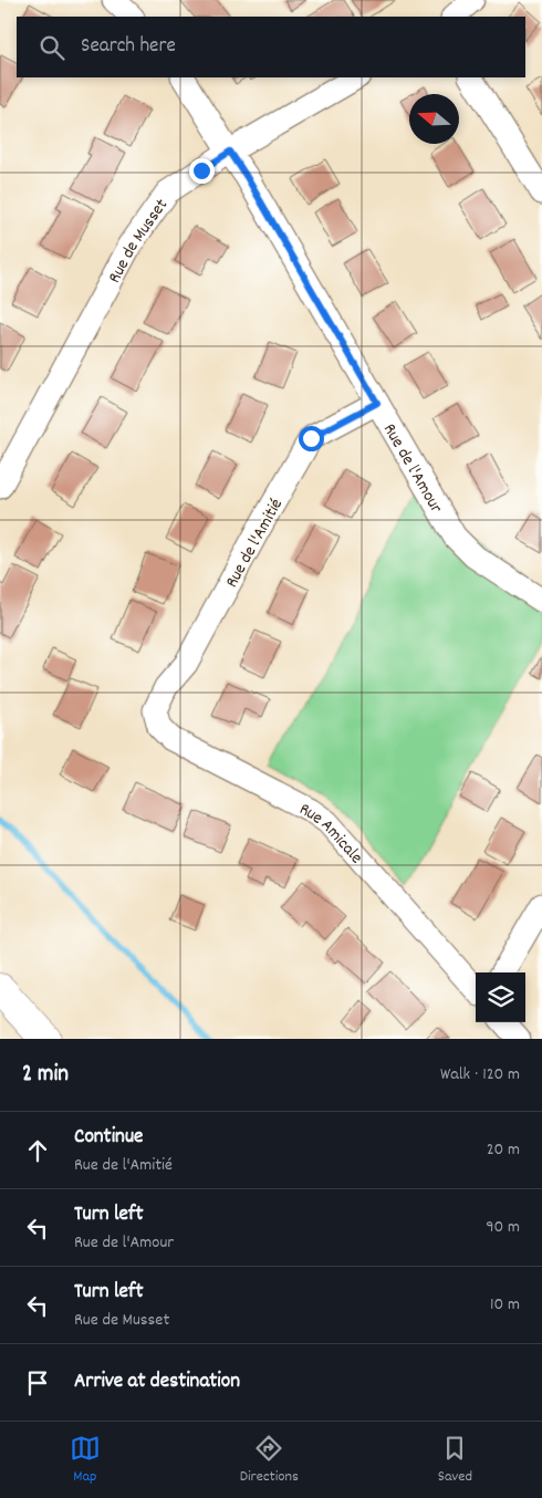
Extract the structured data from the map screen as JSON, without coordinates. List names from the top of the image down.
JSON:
{
  "streets": {
    "street": [
      "Rue de Musset",
      "Rue de l'Amour",
      "Rue de l'Amitié",
      "Rue Amicale"
    ]
  },
  "crossings": [
    ["Rue de Musset", "Rue de l'Amour"],
    ["Rue de l'Amour", "Rue de l'Amitié"],
    ["Rue de l'Amitié", "Rue Amicale"]
  ],
  "north": "left",
  "page": {
    "search": "Search here",
    "heading": ["2 min", "Walk · 120 m"],
    "list": [
      ["Continue", "Rue de l'Amitié", "20 m"],
      ["Turn left", "Rue de l'Amour", "90 m"],
      ["Turn left", "Rue de Musset", "10 m"],
      "Arrive at destination"
    ],
    "nav": ["Map", "Directions", "Saved"]
  }
}
